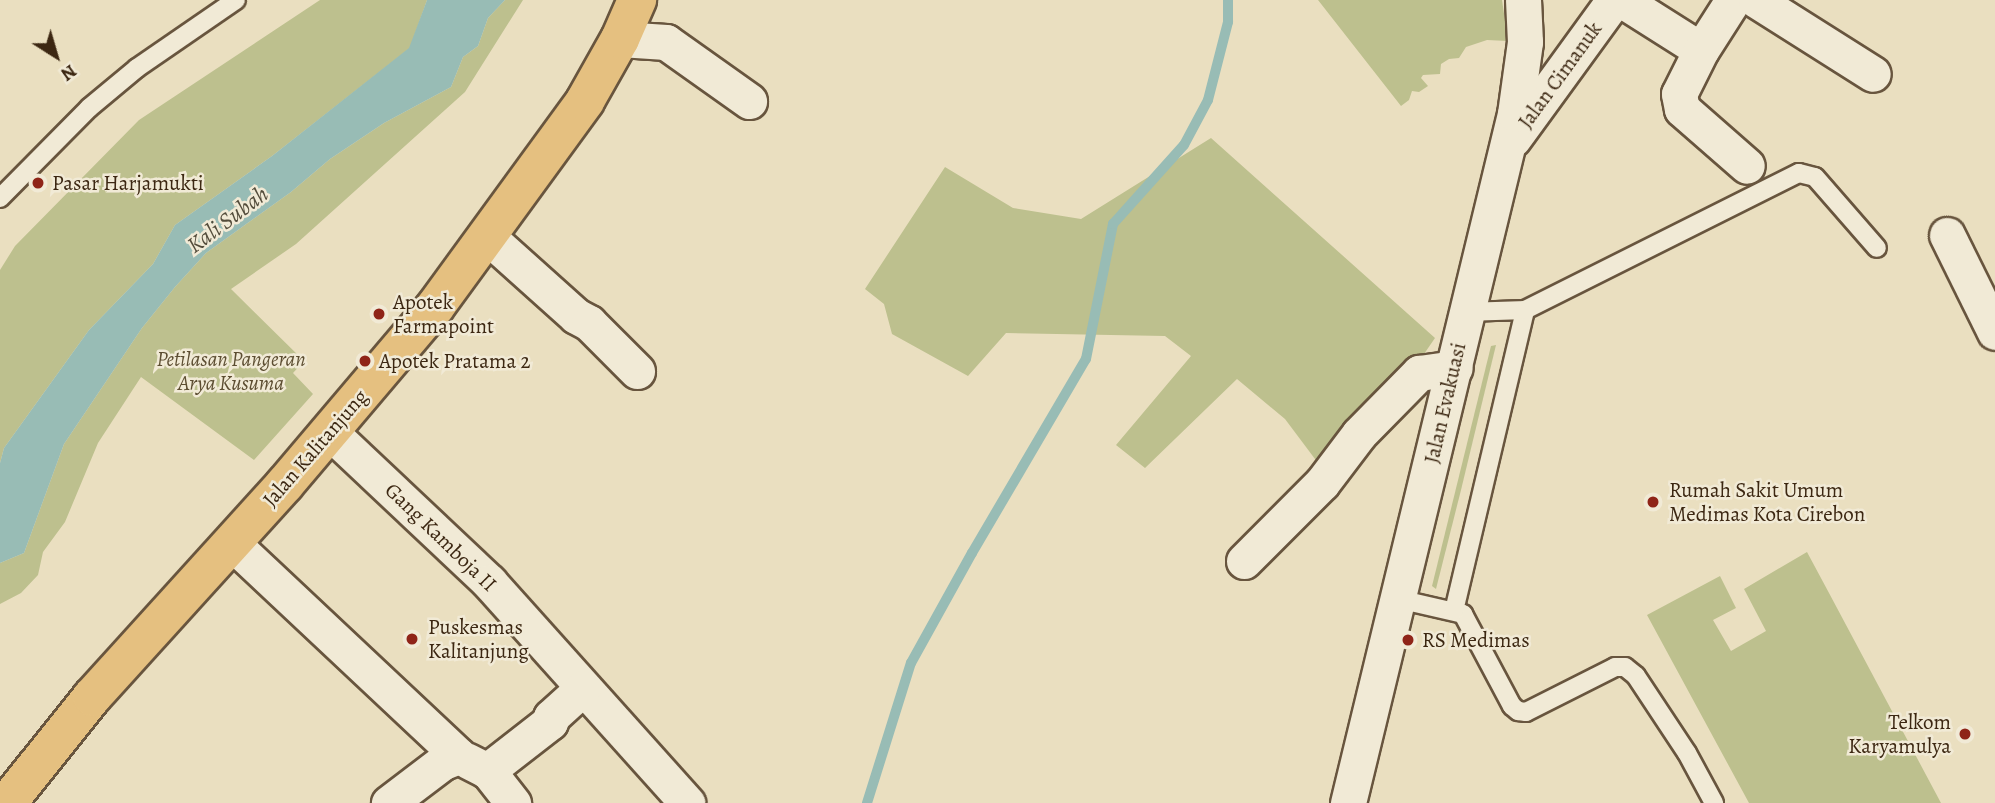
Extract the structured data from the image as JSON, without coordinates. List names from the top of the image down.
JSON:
{
  "streets": {
    "main road": ["Jalan Kalitanjung"],
    "street": ["Jalan Cimanuk", "Jalan Evakuasi", "Gang Kamboja II"]
  },
  "crossings": [
    ["Jalan Cimanuk", "Jalan Evakuasi"],
    ["Jalan Kalitanjung", "Gang Kamboja II"]
  ],
  "water": ["Kali Subah"],
  "parks": ["Petilasan Pangeran Arya Kusuma"],
  "places": [
    "Pasar Harjamukti",
    "Apotek Farmapoint",
    "Apotek Pratama 2",
    "Rumah Sakit Umum Medimas Kota Cirebon",
    "Puskesmas Kalitanjung",
    "RS Medimas",
    "Telkom Karyamulya"
  ],
  "north": "bottom right"
}
